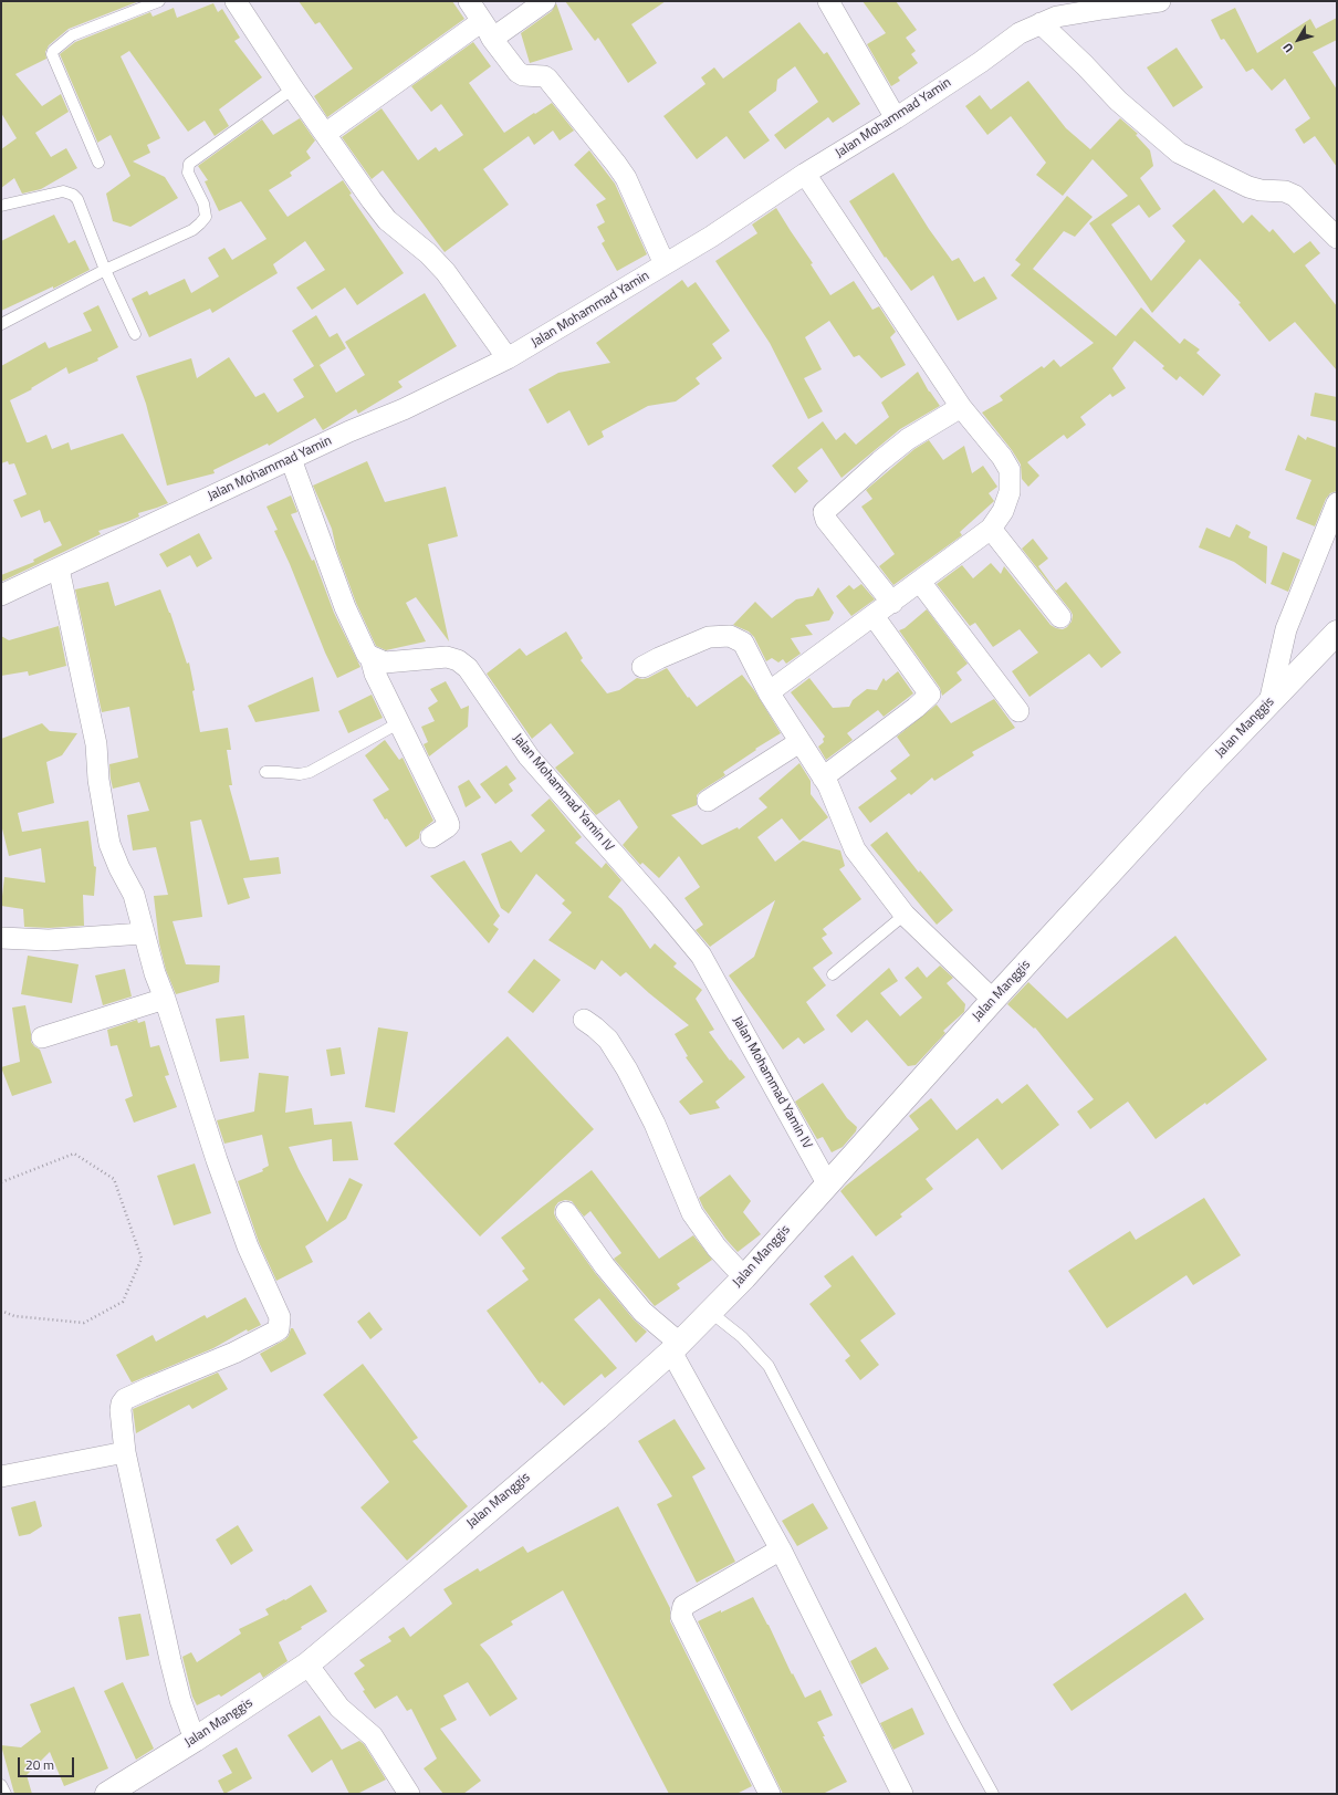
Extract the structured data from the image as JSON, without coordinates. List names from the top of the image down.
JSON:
{
  "streets": {
    "street": ["Jalan Mohammad Yamin", "Jalan Manggis", "Jalan Mohammad Yamin IV"]
  },
  "crossings": [
    ["Jalan Manggis", "Jalan Mohammad Yamin IV"]
  ],
  "scale_bar": "20 m",
  "north": "bottom left"
}
